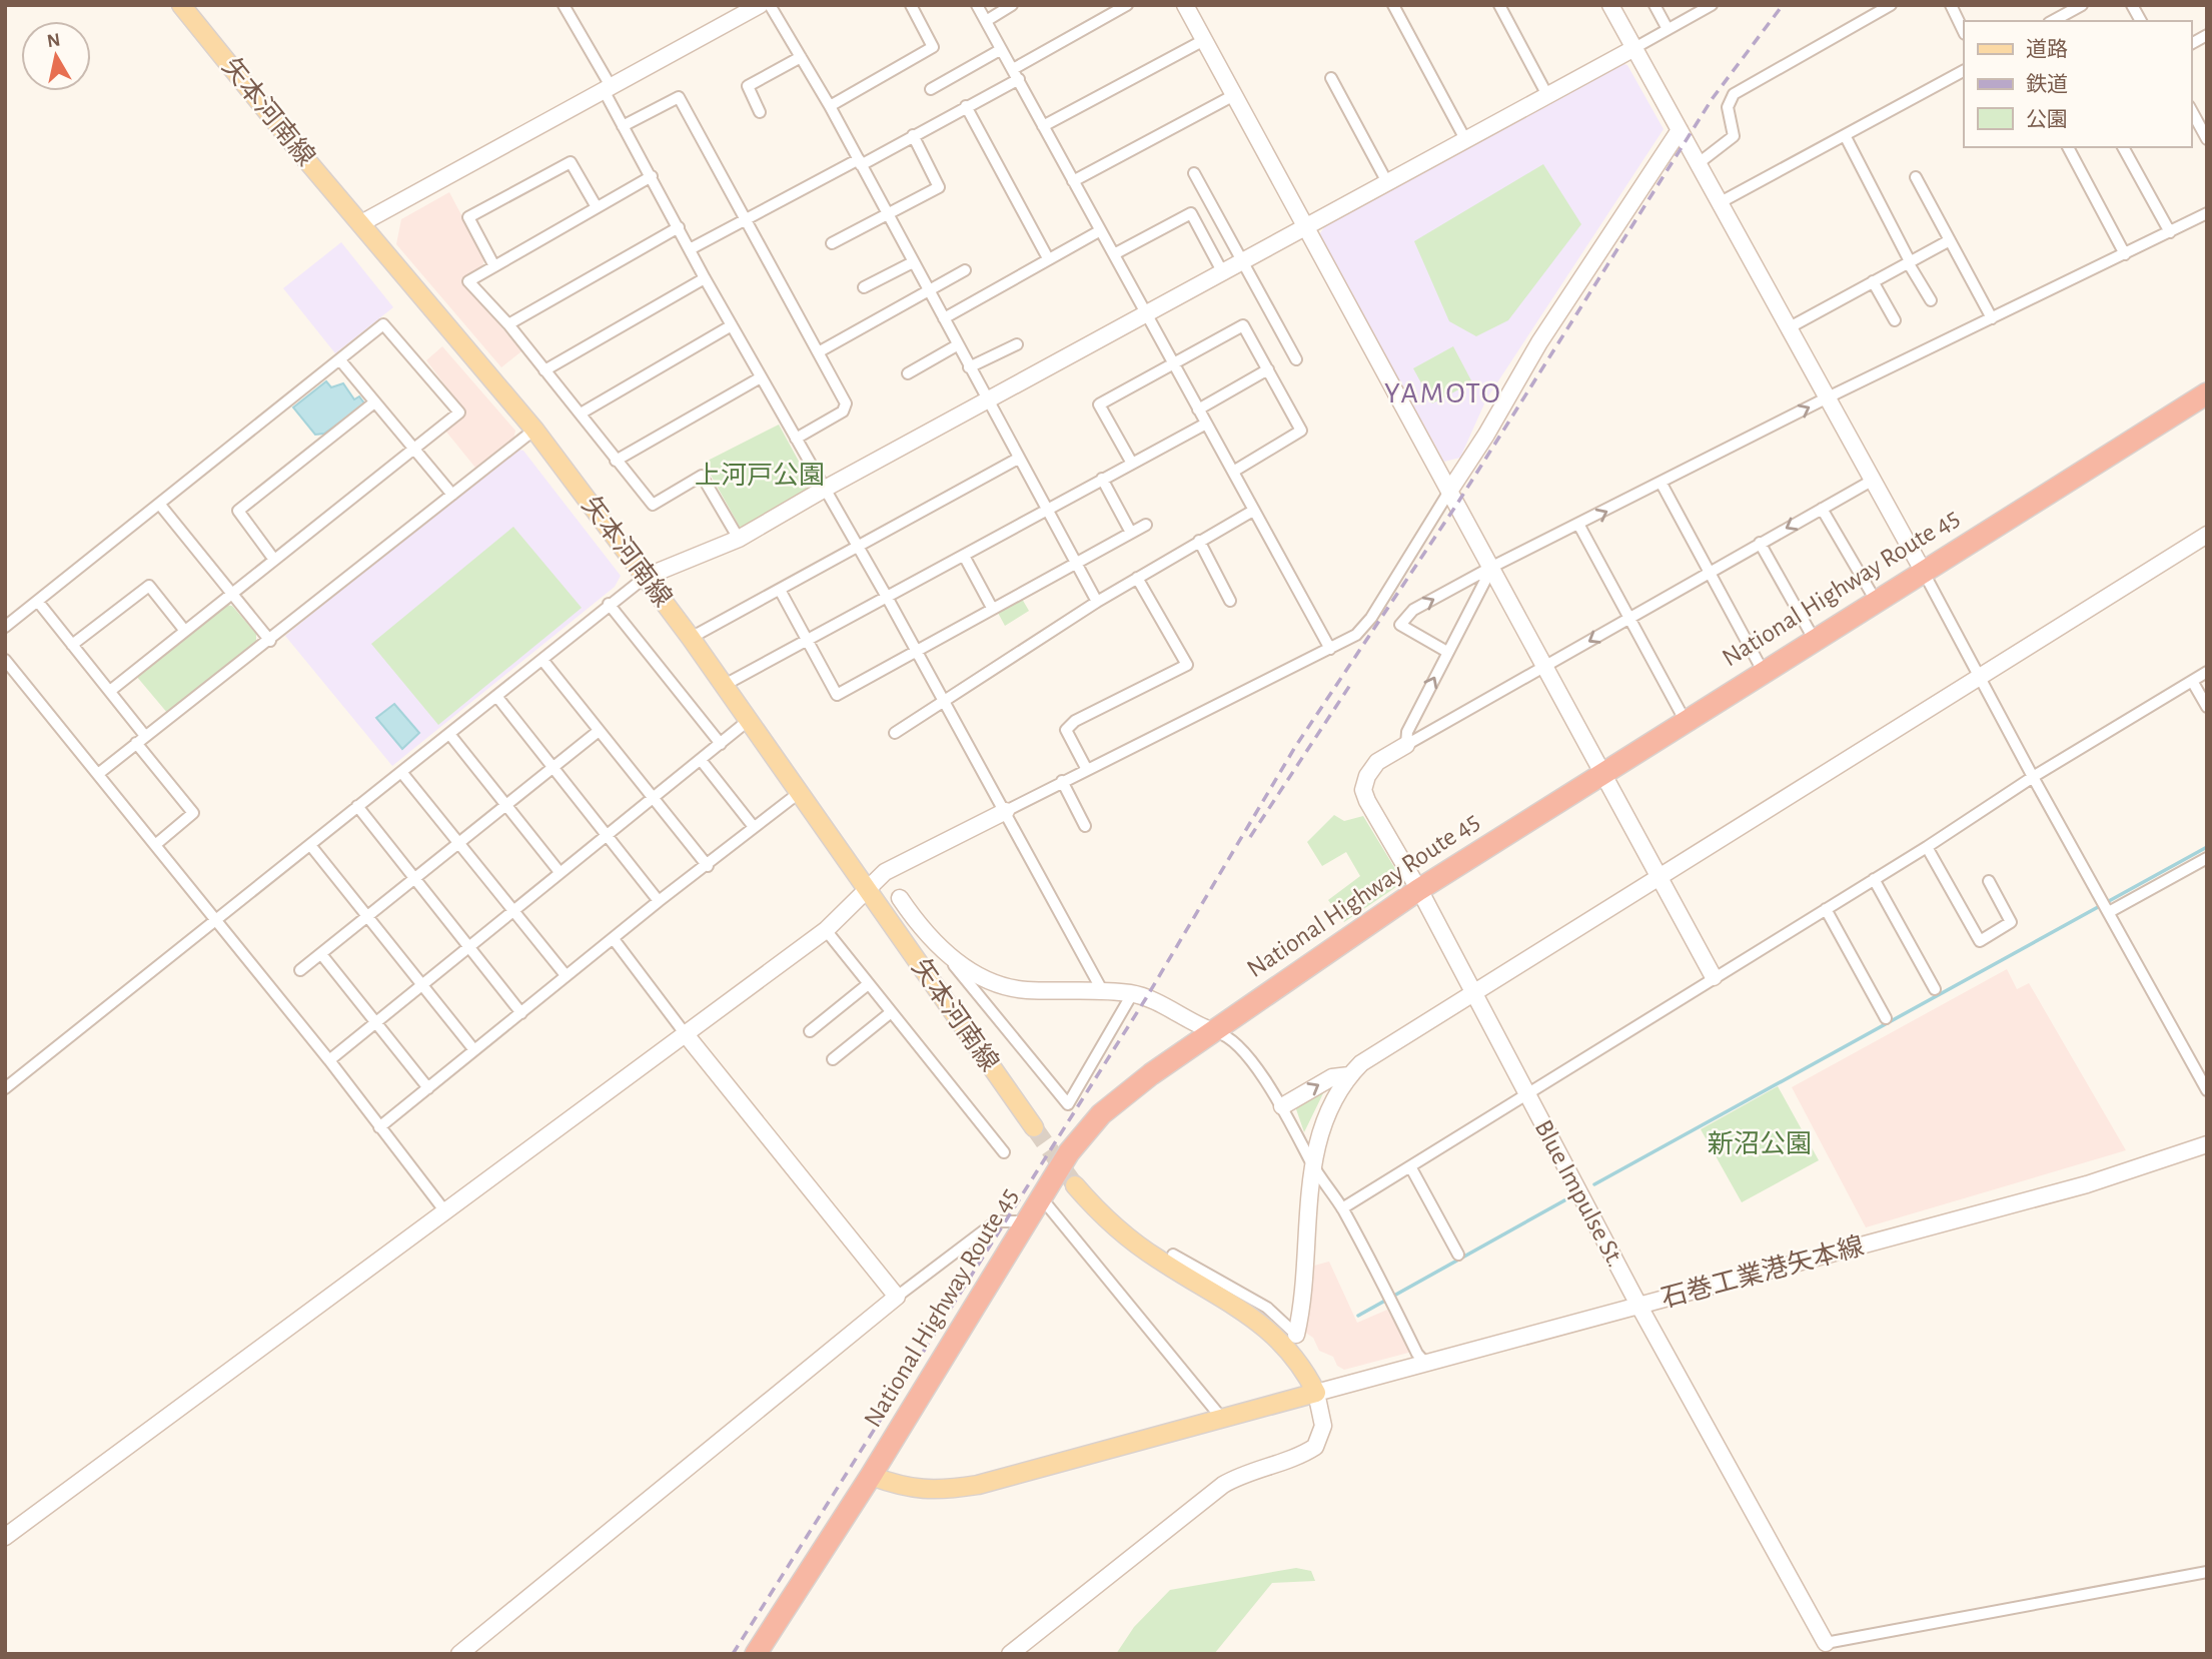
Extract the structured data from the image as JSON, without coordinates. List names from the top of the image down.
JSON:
{
  "streets": {
    "highway": ["National Highway Route 45"],
    "main road": ["矢本河南線"],
    "street": ["Blue Impulse St.", "石巻工業港矢本線"]
  },
  "crossings": [
    ["National Highway Route 45", "Blue Impulse St."],
    ["Blue Impulse St.", "石巻工業港矢本線"]
  ],
  "districts": ["YAMOTO"],
  "parks": ["上河戸公園", "新沼公園"],
  "legend": ["道路", "鉄道", "公園"],
  "north": "top"
}
